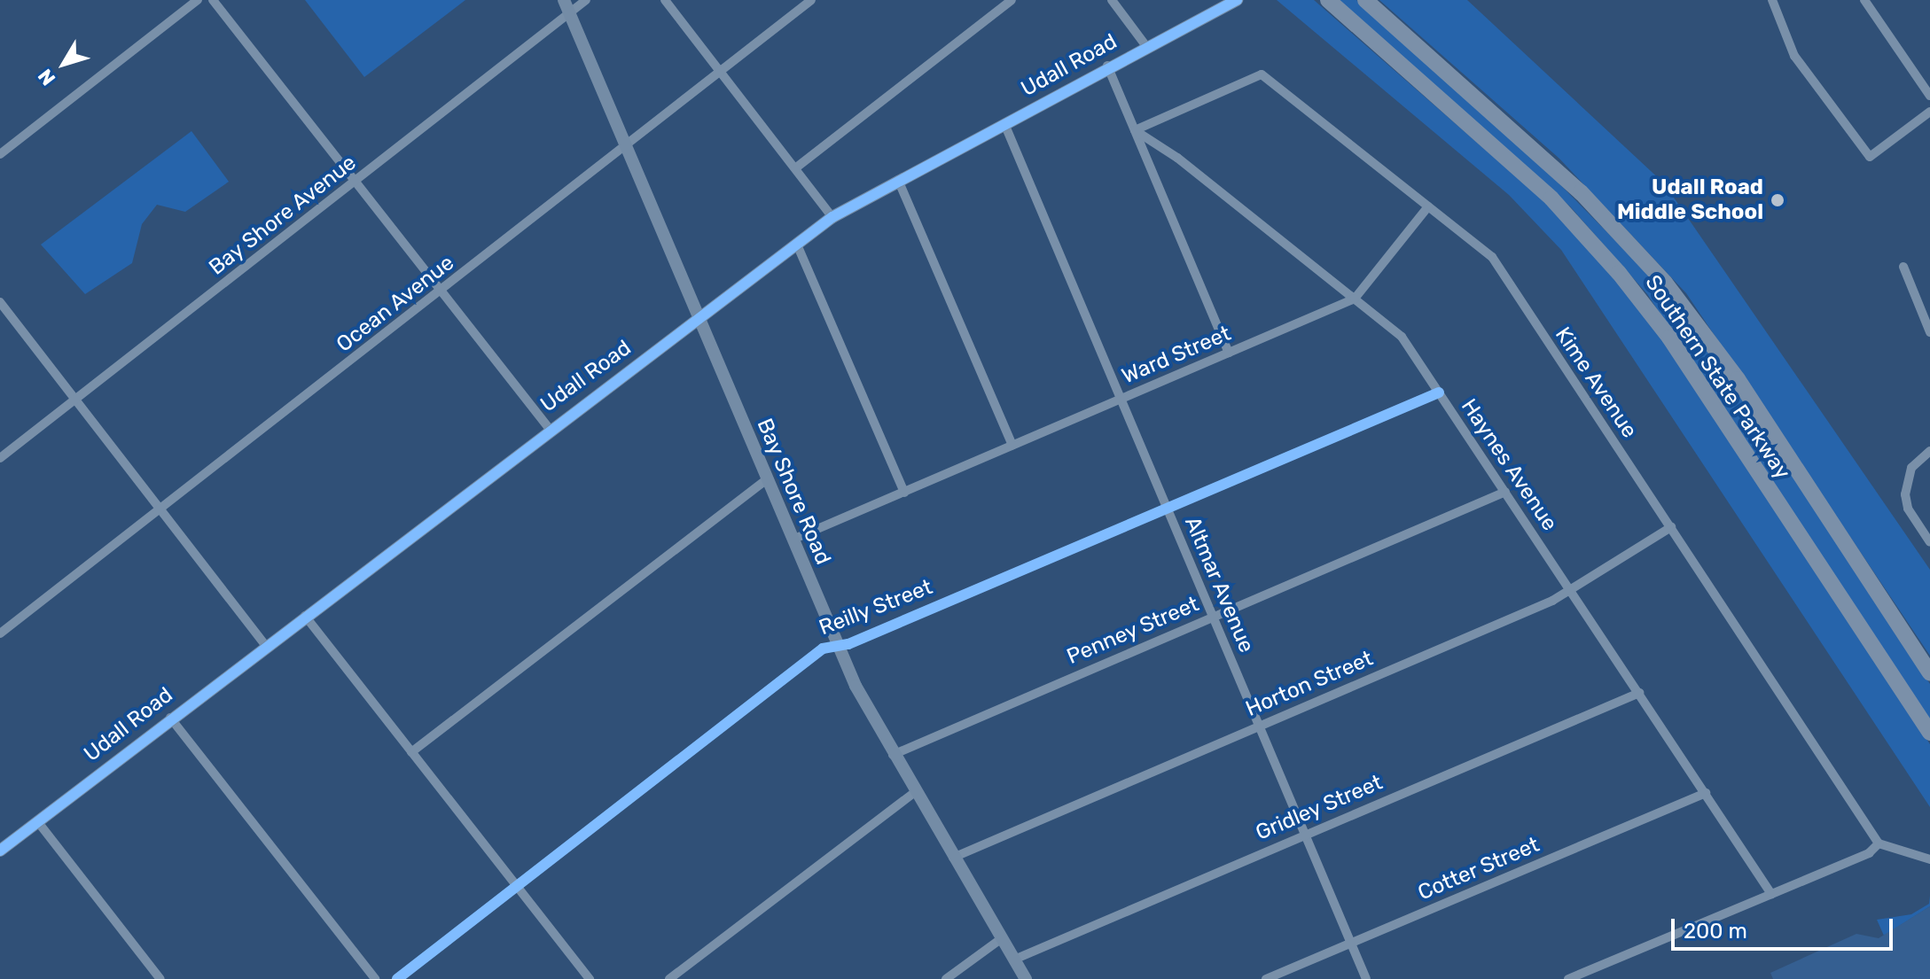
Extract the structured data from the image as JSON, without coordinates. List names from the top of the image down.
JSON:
{
  "streets": {
    "highway": ["Southern State Parkway"],
    "street": [
      "Udall Road",
      "Bay Shore Avenue",
      "Ocean Avenue",
      "Ward Street",
      "Kime Avenue",
      "Haynes Avenue",
      "Bay Shore Road",
      "Altmar Avenue",
      "Reilly Street",
      "Penney Street",
      "Horton Street",
      "Gridley Street",
      "Cotter Street"
    ]
  },
  "crossings": [
    ["Udall Road", "Bay Shore Road"],
    ["Udall Road", "Altmar Avenue"],
    ["Bay Shore Avenue", "Bay Shore Road"],
    ["Ocean Avenue", "Bay Shore Road"],
    ["Ward Street", "Kime Avenue"],
    ["Ward Street", "Haynes Avenue"],
    ["Ward Street", "Bay Shore Road"],
    ["Ward Street", "Altmar Avenue"],
    ["Kime Avenue", "Haynes Avenue"],
    ["Kime Avenue", "Horton Street"],
    ["Haynes Avenue", "Reilly Street"],
    ["Haynes Avenue", "Penney Street"],
    ["Haynes Avenue", "Horton Street"],
    ["Haynes Avenue", "Gridley Street"],
    ["Haynes Avenue", "Cotter Street"],
    ["Bay Shore Road", "Reilly Street"],
    ["Bay Shore Road", "Penney Street"],
    ["Bay Shore Road", "Horton Street"],
    ["Bay Shore Road", "Gridley Street"],
    ["Altmar Avenue", "Reilly Street"],
    ["Altmar Avenue", "Penney Street"],
    ["Altmar Avenue", "Horton Street"],
    ["Altmar Avenue", "Gridley Street"],
    ["Altmar Avenue", "Cotter Street"]
  ],
  "places": ["Udall Road Middle School"],
  "scale_bar": "200 m",
  "north": "bottom left"
}
